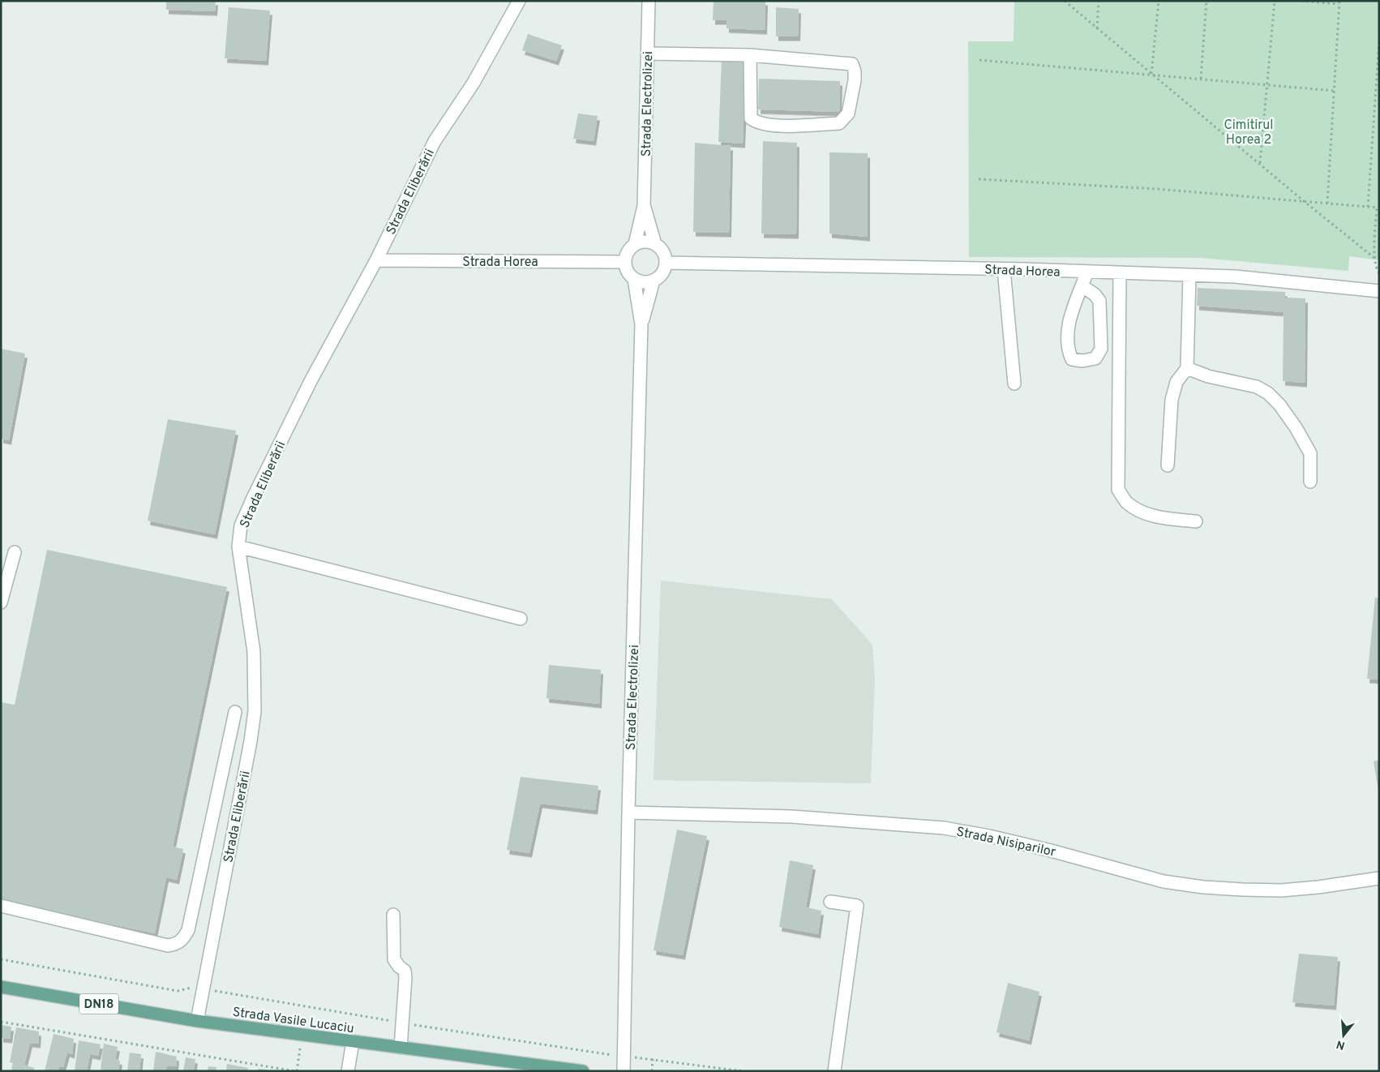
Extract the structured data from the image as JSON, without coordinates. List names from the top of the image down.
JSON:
{
  "streets": {
    "main road": ["DN18", "Strada Vasile Lucaciu"],
    "street": [
      "Strada Electrolizei",
      "Strada Eliberării",
      "Strada Horea",
      "Strada Nisiparilor"
    ]
  },
  "crossings": [
    ["Strada Electrolizei", "Strada Horea"],
    ["Strada Electrolizei", "Strada Nisiparilor"],
    ["Strada Eliberării", "Strada Horea"],
    ["Strada Eliberării", "Strada Vasile Lucaciu"]
  ],
  "parks": ["Cimitirul Horea 2"],
  "north": "bottom"
}
